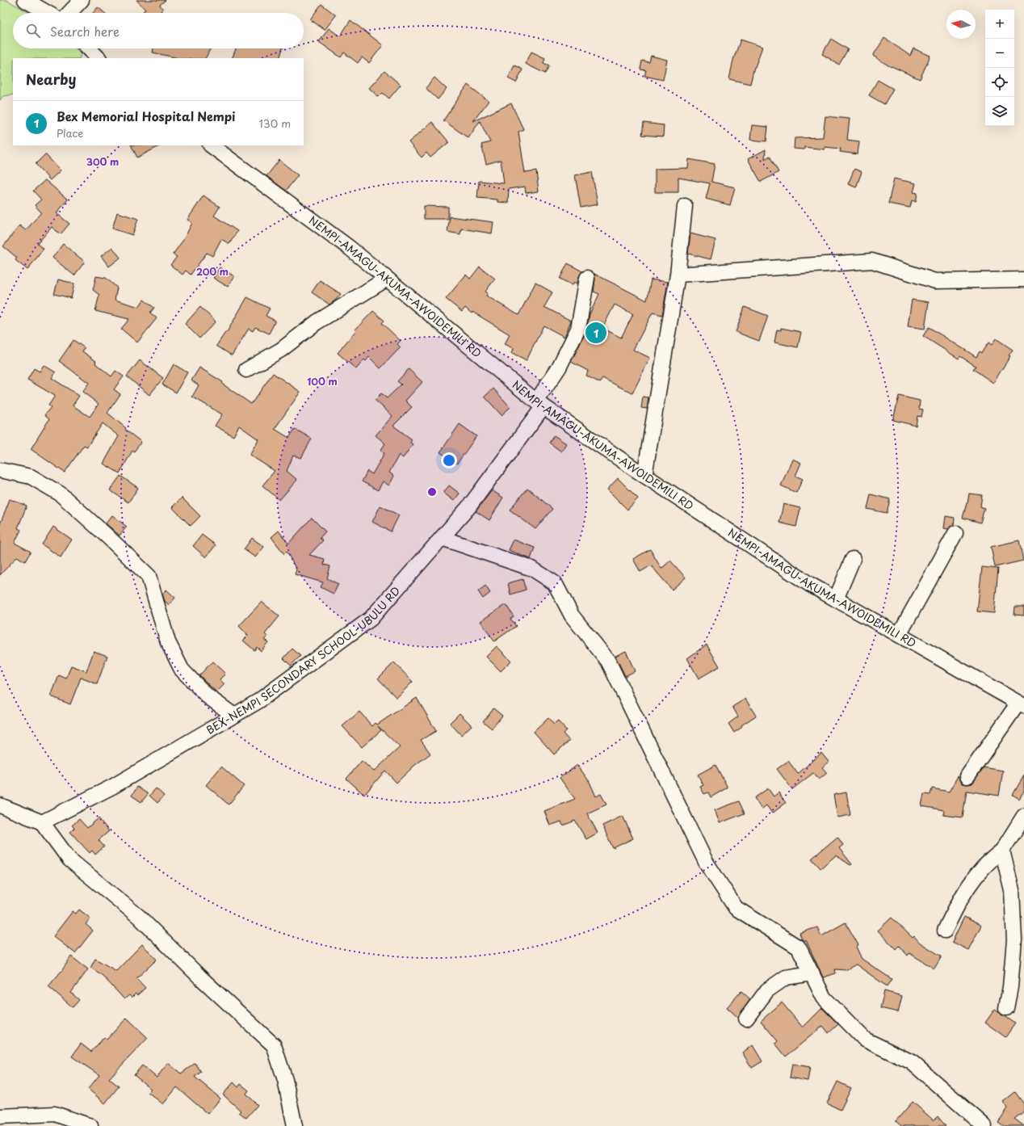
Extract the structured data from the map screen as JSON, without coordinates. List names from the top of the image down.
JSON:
{
  "streets": {
    "street": ["NEMPI-AMAGU-AKUMA-AWOIDEMILI RD", "BEX-NEMPI SECONDARY SCHOOL-UBULU RD"]
  },
  "crossings": [
    ["NEMPI-AMAGU-AKUMA-AWOIDEMILI RD", "BEX-NEMPI SECONDARY SCHOOL-UBULU RD"]
  ],
  "north": "left",
  "page": {
    "map_buttons": ["+", "−"],
    "search": "Search here",
    "heading": "Nearby",
    "list": [
      {
        "mark": "1",
        "name": "Bex Memorial Hospital Nempi",
        "note": "Place",
        "value": "130 m"
      }
    ],
    "pins": "1"
  },
  "rings": ["300 m", "200 m", "100 m"]
}
